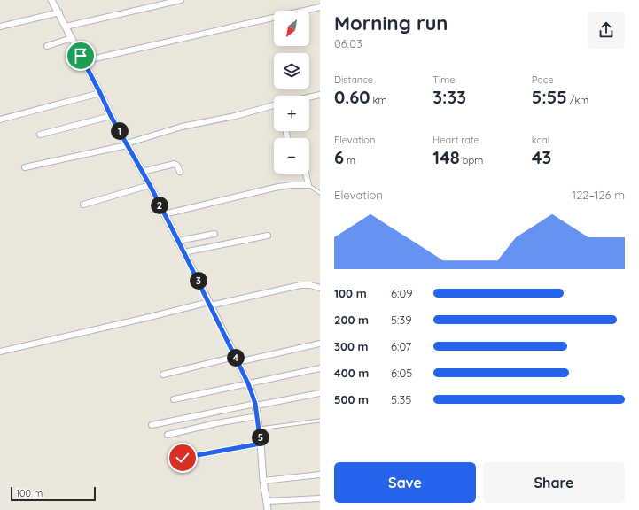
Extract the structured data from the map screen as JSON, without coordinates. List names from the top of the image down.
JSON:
{
  "scale_bar": "100 m",
  "north": "bottom left",
  "page": {
    "heading": ["Morning run", "06:03"],
    "map_buttons": ["+", "−"],
    "stats": [
      ["Distance", "0.60 km"],
      ["Time", "3:33"],
      ["Pace", "5:55 /km"],
      ["Elevation", "6 m"],
      ["Heart rate", "148 bpm"],
      ["kcal", "43"]
    ],
    "pins": [
      "1",
      "2",
      "3",
      "4",
      "5"
    ],
    "chart": ["Elevation", "122–126 m"],
    "list": [
      {
        "name": "100 m",
        "note": "6:09"
      },
      {
        "name": "200 m",
        "note": "5:39"
      },
      {
        "name": "300 m",
        "note": "6:07"
      },
      {
        "name": "400 m",
        "note": "6:05"
      },
      {
        "name": "500 m",
        "note": "5:35"
      }
    ],
    "buttons": ["Save", "Share"],
    "scale": "100 m"
  }
}
